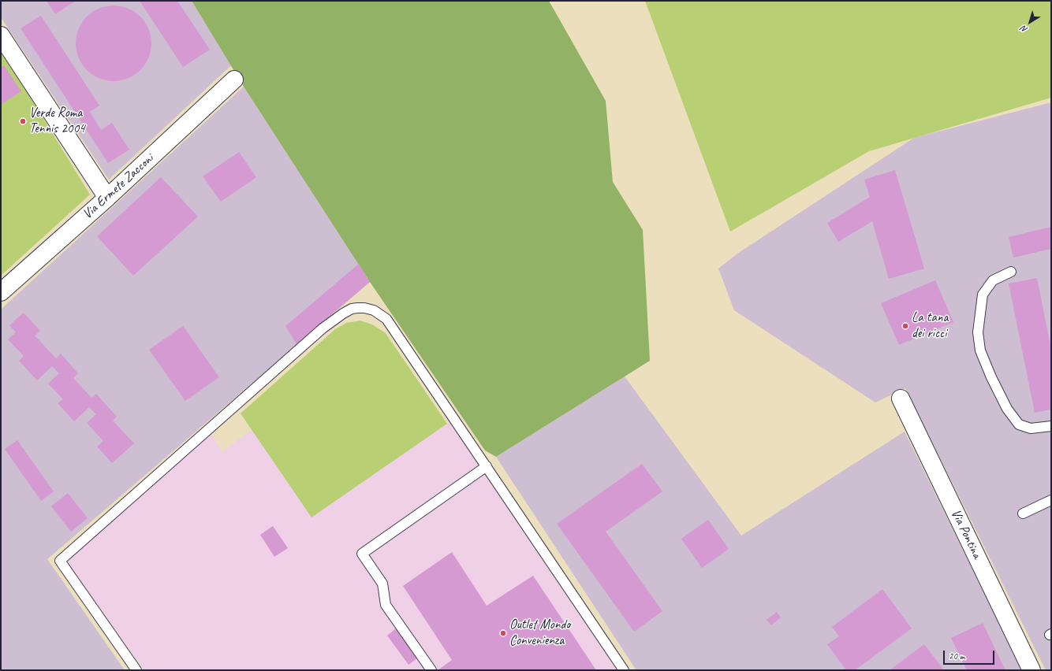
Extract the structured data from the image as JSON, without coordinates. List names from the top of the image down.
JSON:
{
  "streets": {
    "street": ["Via Ermete Zacconi", "Via Pontina"]
  },
  "places": ["Verde Roma Tennis 2004", "La tana dei ricci", "Outlet Mondo Convenienza"],
  "scale_bar": "20 m",
  "north": "bottom left"
}
